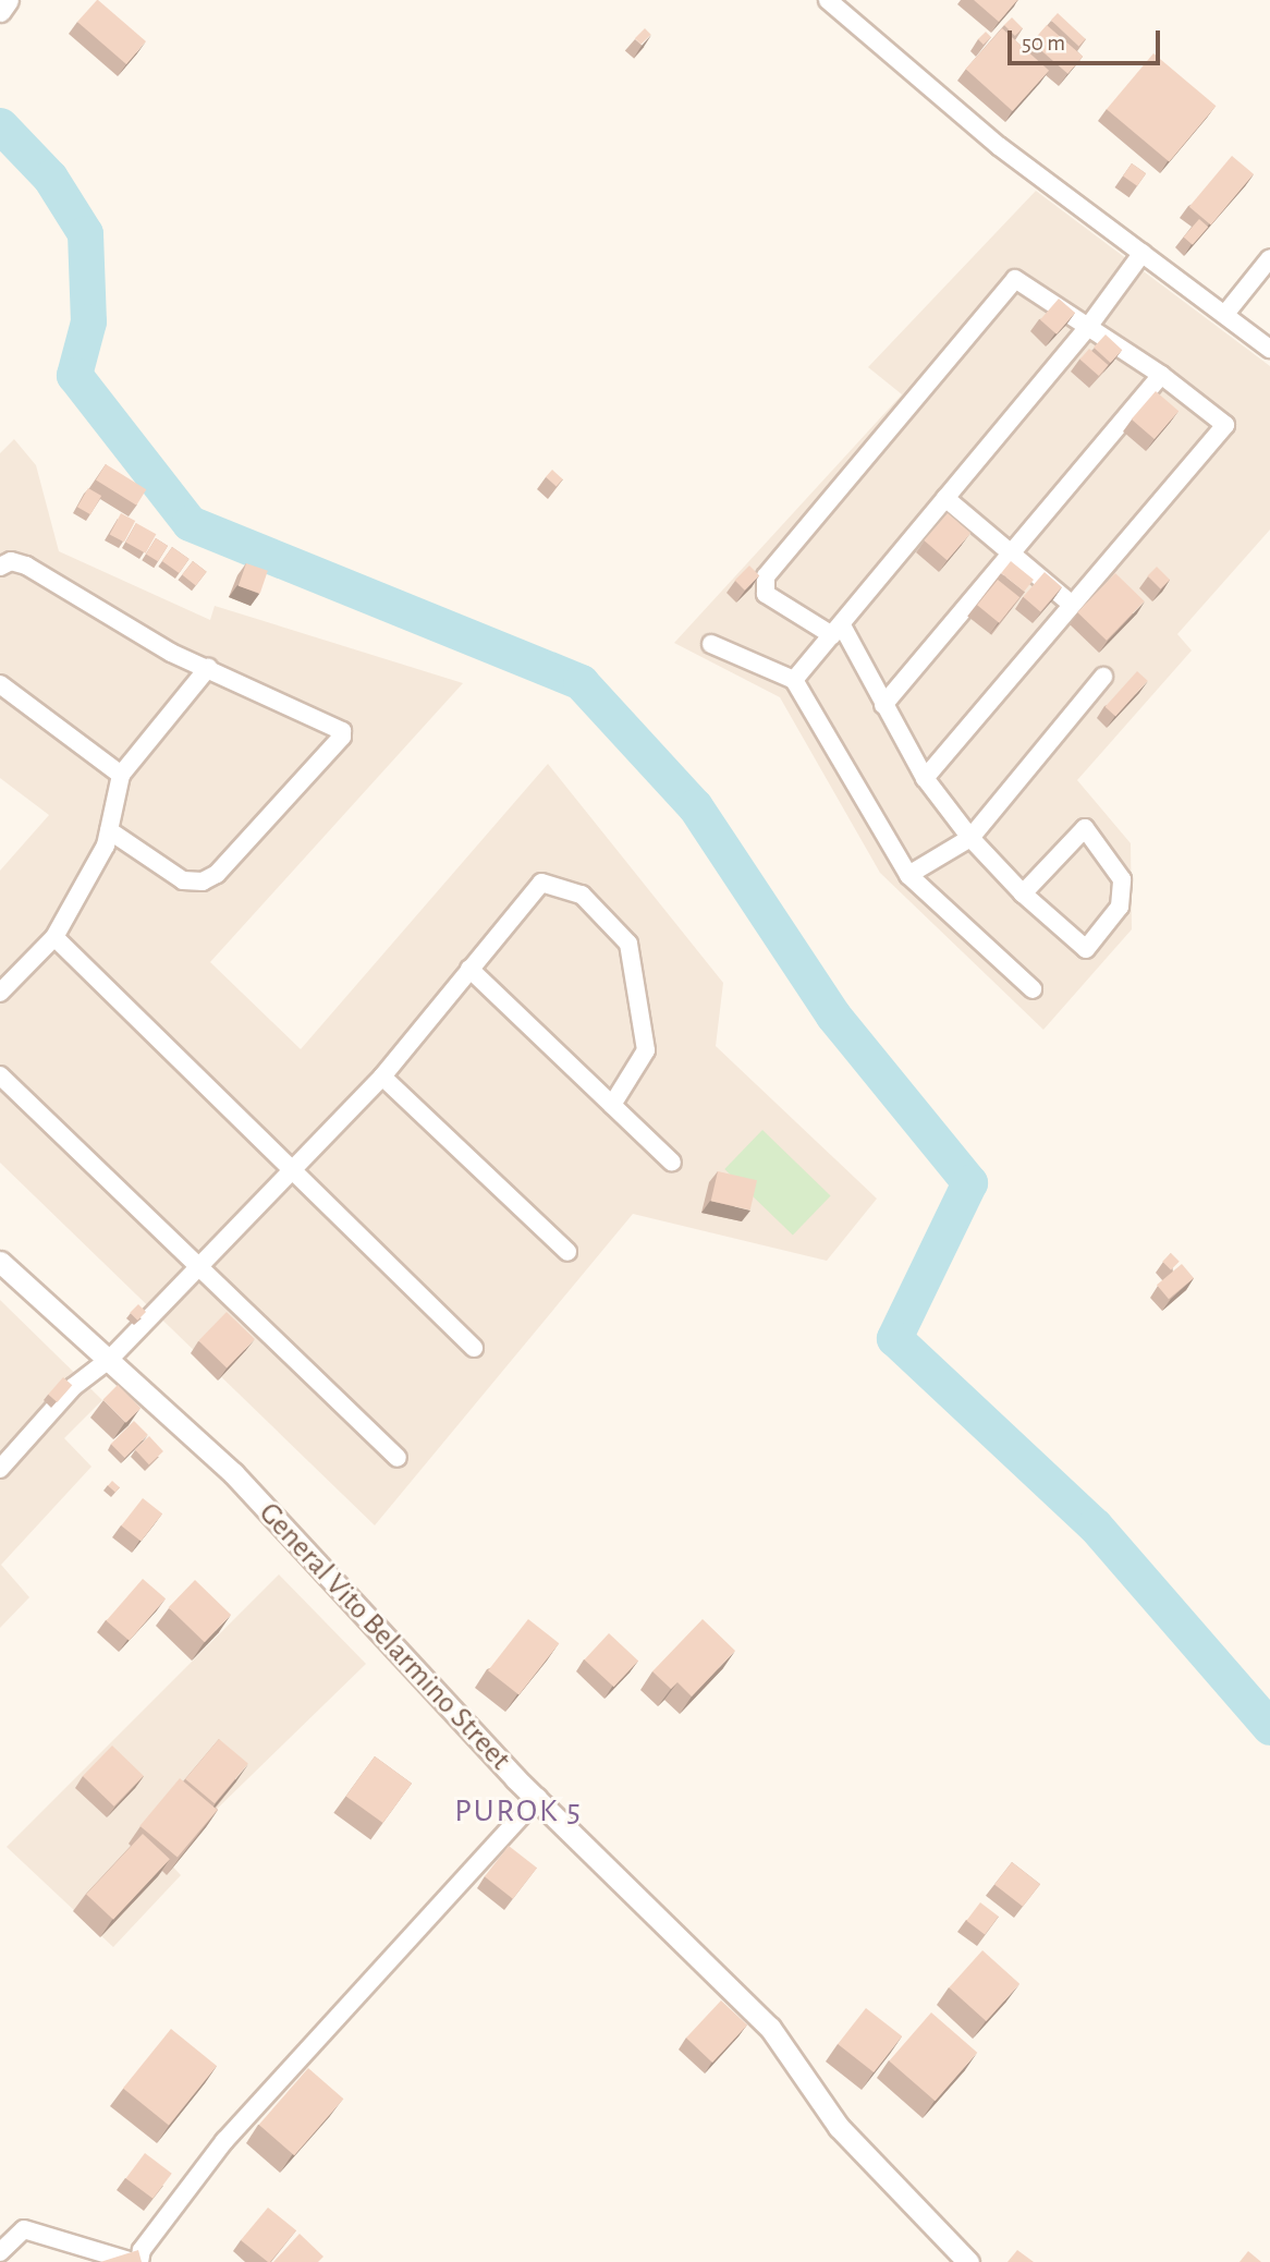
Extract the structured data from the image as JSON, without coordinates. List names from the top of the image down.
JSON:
{
  "streets": {
    "street": ["General Vito Belarmino Street"]
  },
  "districts": ["PUROK 5"],
  "scale_bar": "50 m"
}
